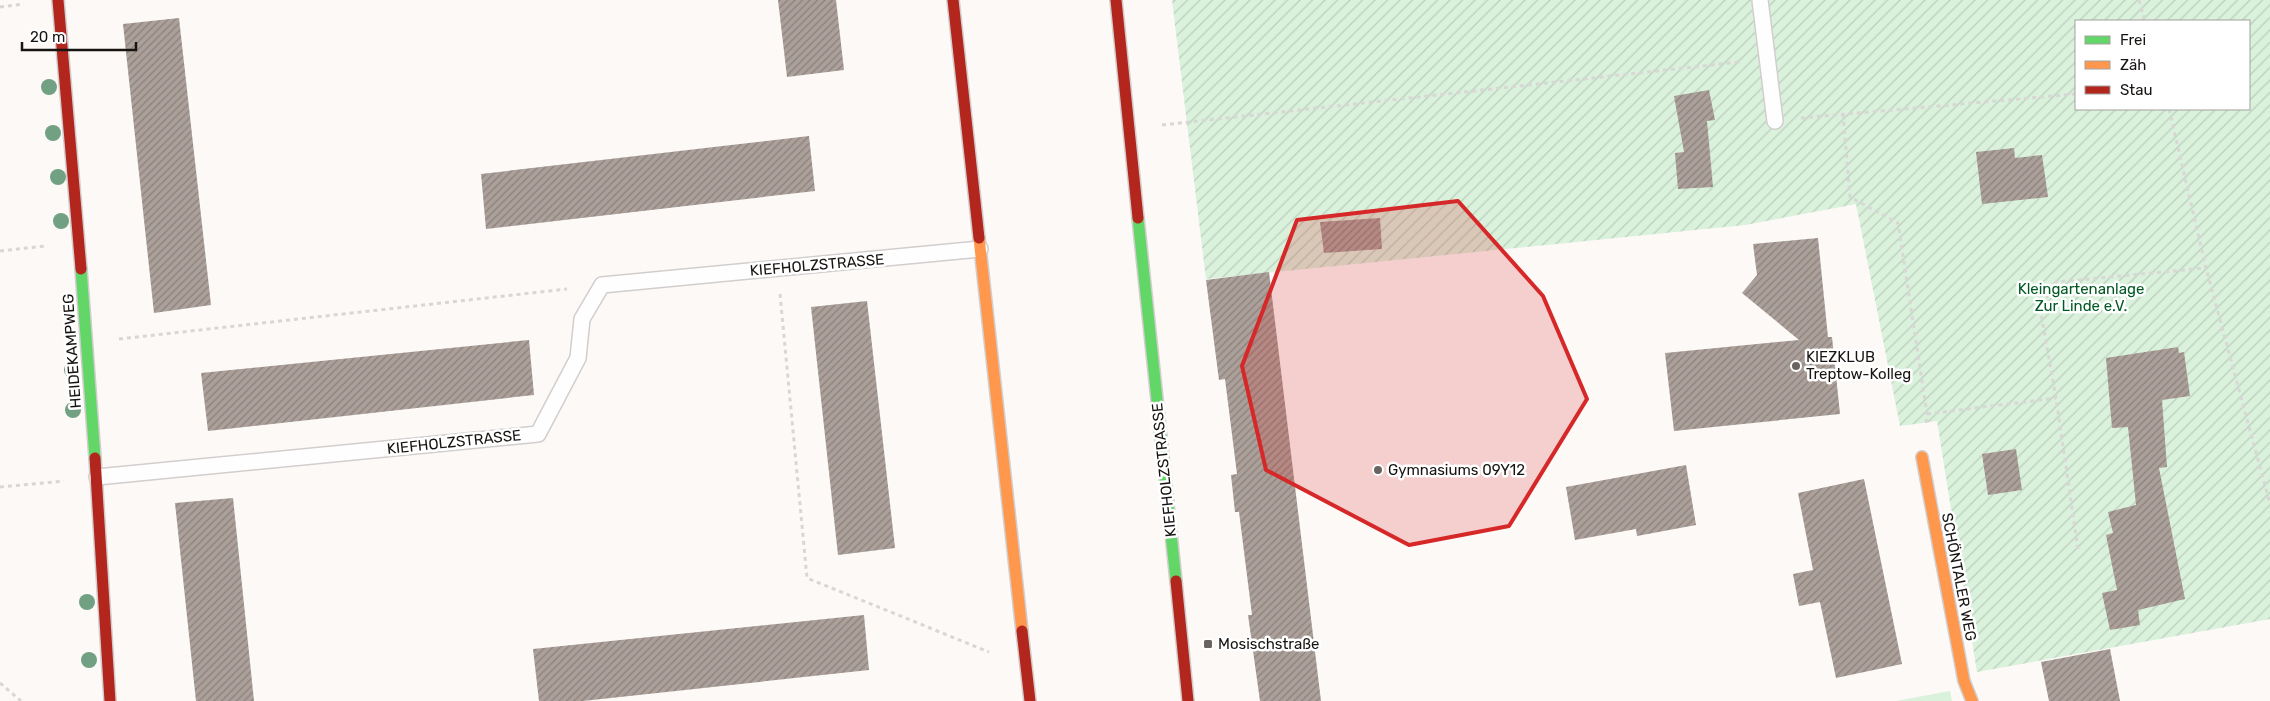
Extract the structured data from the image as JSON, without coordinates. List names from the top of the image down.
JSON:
{
  "streets": {
    "street": ["KIEFHOLZSTRASSE", "HEIDEKAMPWEG", "SCHÖNTALER WEG"]
  },
  "crossings": [
    ["KIEFHOLZSTRASSE", "HEIDEKAMPWEG"]
  ],
  "parks": ["Kleingartenanlage Zur Linde e.V."],
  "places": {
    "other": ["KIEZKLUB Treptow-Kolleg", "Gymnasiums 09Y12"],
    "transit": ["Mosischstraße"]
  },
  "legend": ["Frei", "Zäh", "Stau"],
  "scale_bar": "20 m"
}
